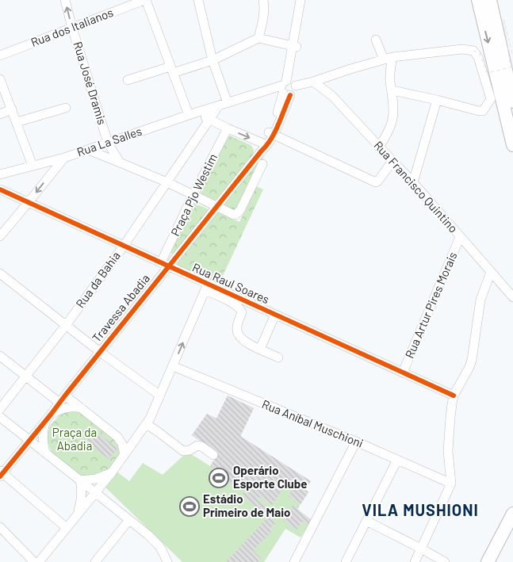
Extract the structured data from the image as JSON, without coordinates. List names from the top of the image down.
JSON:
{
  "streets": {
    "street": [
      "Rua dos Italianos",
      "Rua José Dramis",
      "Rua La Salles",
      "Rua Francisco Quintino",
      "Praça Pjo Westim",
      "Rua da Bahia",
      "Rua Raul Soares",
      "Rua Artur Pires Morais",
      "Travessa Abadia",
      "Rua Aníbal Muschioni"
    ]
  },
  "crossings": [
    ["Rua dos Italianos", "Rua José Dramis"],
    ["Rua José Dramis", "Rua La Salles"],
    ["Rua La Salles", "Rua Francisco Quintino"],
    ["Rua La Salles", "Rua da Bahia"],
    ["Rua La Salles", "Travessa Abadia"],
    ["Rua Francisco Quintino", "Rua Artur Pires Morais"],
    ["Praça Pjo Westim", "Rua Raul Soares"],
    ["Praça Pjo Westim", "Travessa Abadia"],
    ["Rua da Bahia", "Rua Raul Soares"],
    ["Rua Raul Soares", "Rua Artur Pires Morais"],
    ["Rua Raul Soares", "Travessa Abadia"]
  ],
  "districts": ["VILA MUSHIONI"],
  "parks": ["Praça da Abadia"],
  "places": {
    "sports": ["Operário Esporte Clube", "Estádio Primeiro de Maio"]
  }
}
